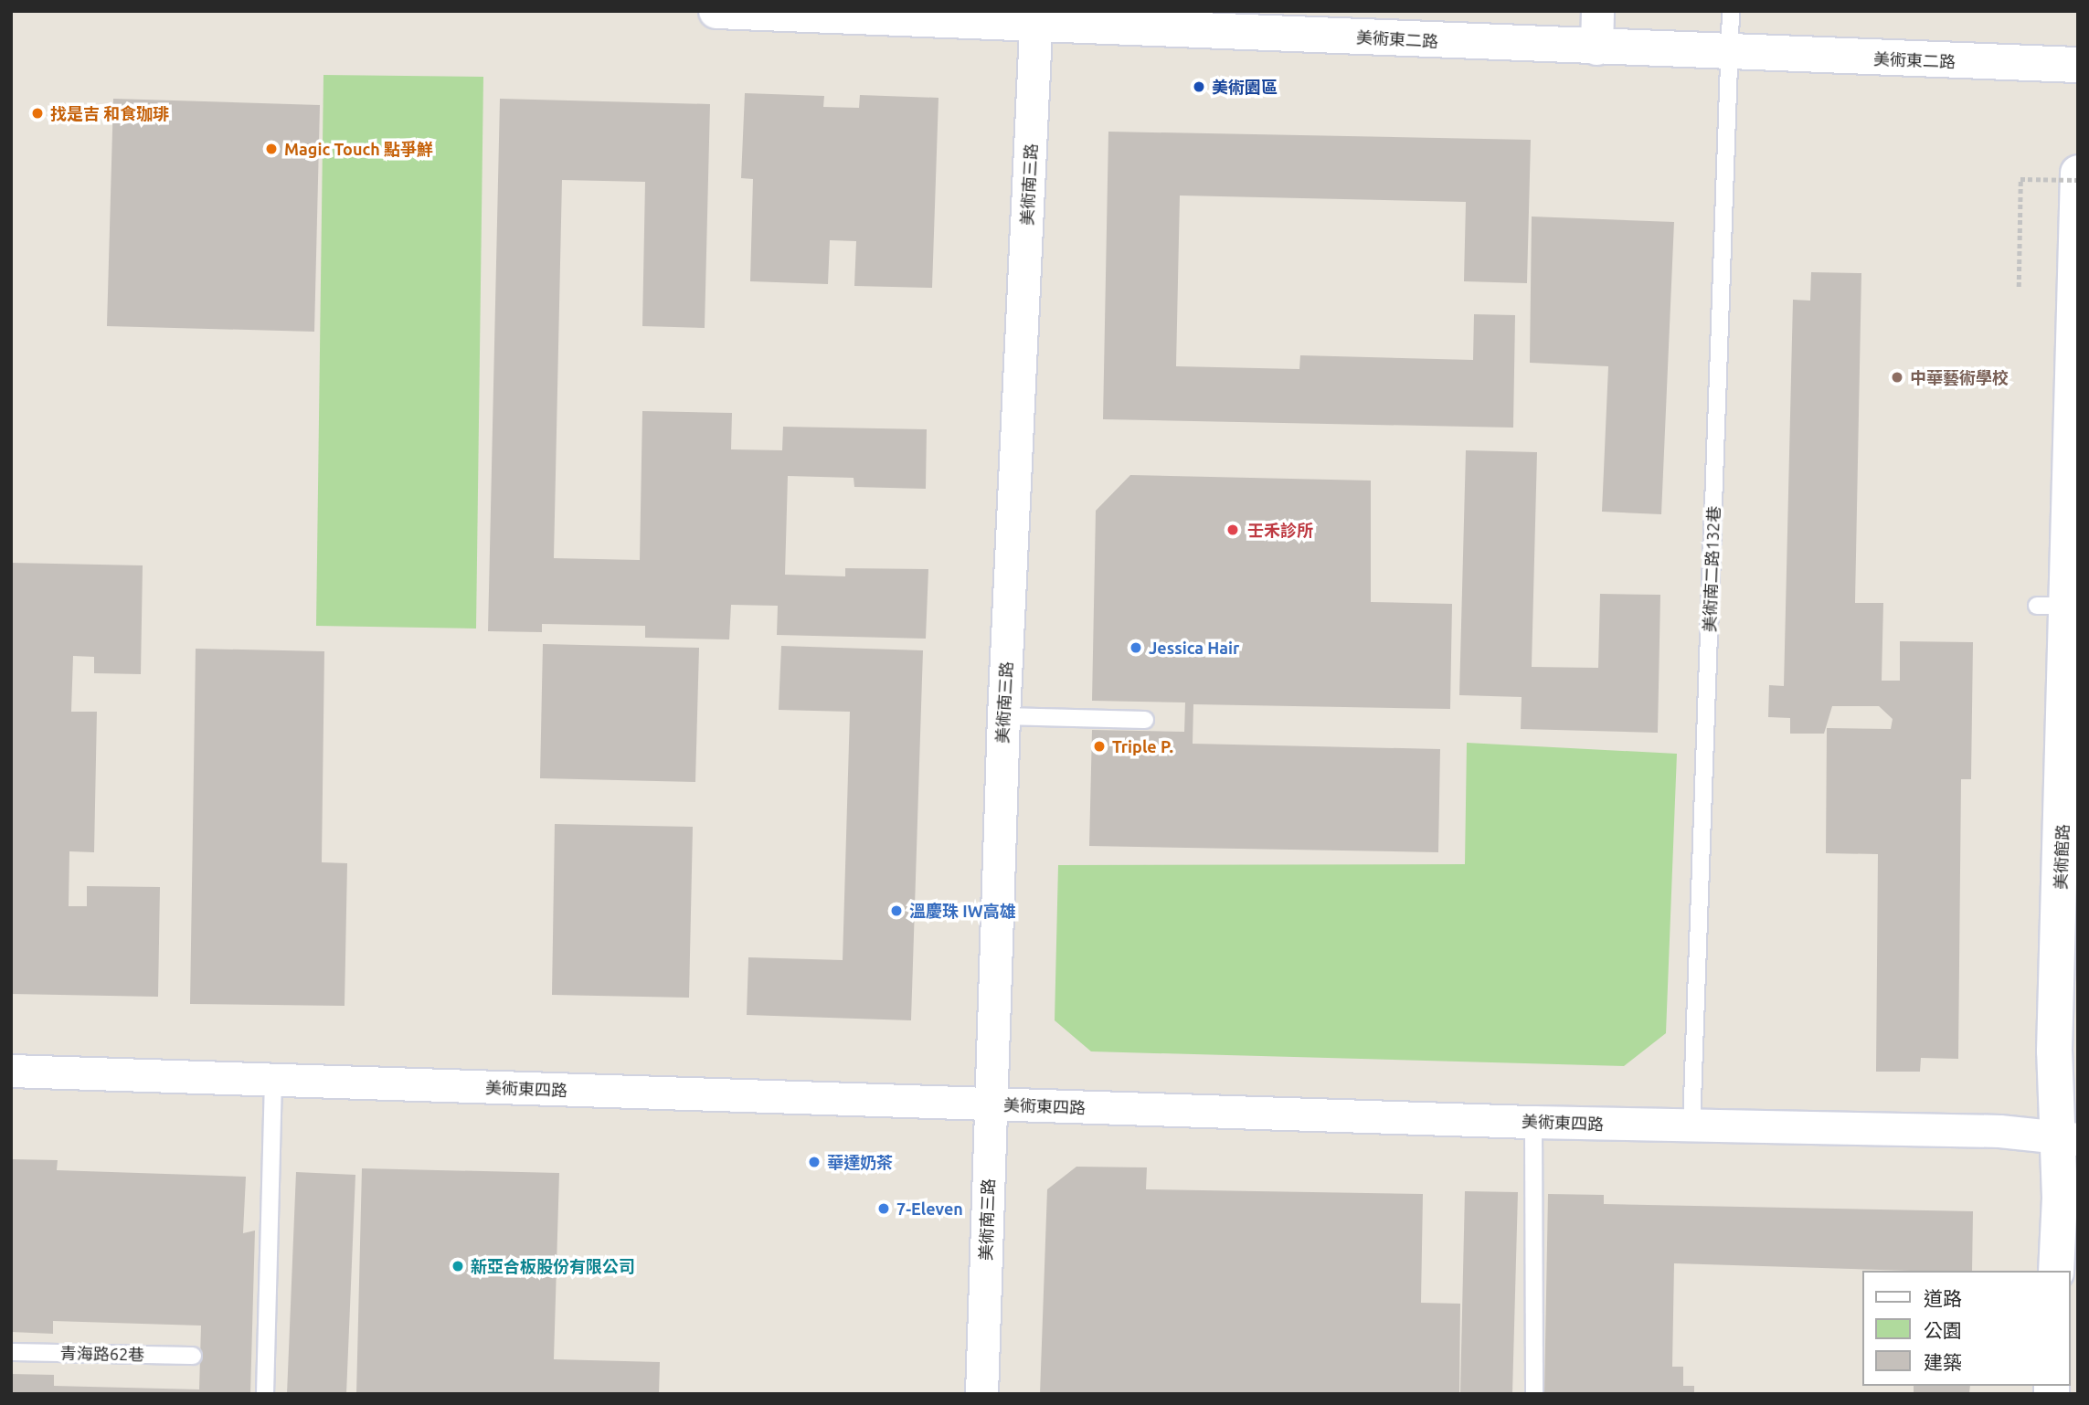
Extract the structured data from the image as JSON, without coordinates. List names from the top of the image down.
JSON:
{
  "streets": {
    "street": [
      "美術東二路",
      "美術南三路",
      "美術館路",
      "美術東四路"
    ],
    "lane": ["美術南二路132巷", "青海路62巷"]
  },
  "crossings": [
    ["美術東二路", "美術南三路"],
    ["美術東二路", "美術南二路132巷"],
    ["美術南三路", "美術東四路"],
    ["美術南二路132巷", "美術東四路"],
    ["美術館路", "美術東四路"]
  ],
  "places": [
    "美術園區",
    "找是吉 和食珈琲",
    "Magic Touch 點爭鮮",
    "中華藝術學校",
    "壬禾診所",
    "Jessica Hair",
    "Triple P.",
    "溫慶珠 IW高雄",
    "華達奶茶",
    "7-Eleven",
    "新亞合板股份有限公司"
  ],
  "legend": ["道路", "公園", "建築"]
}
